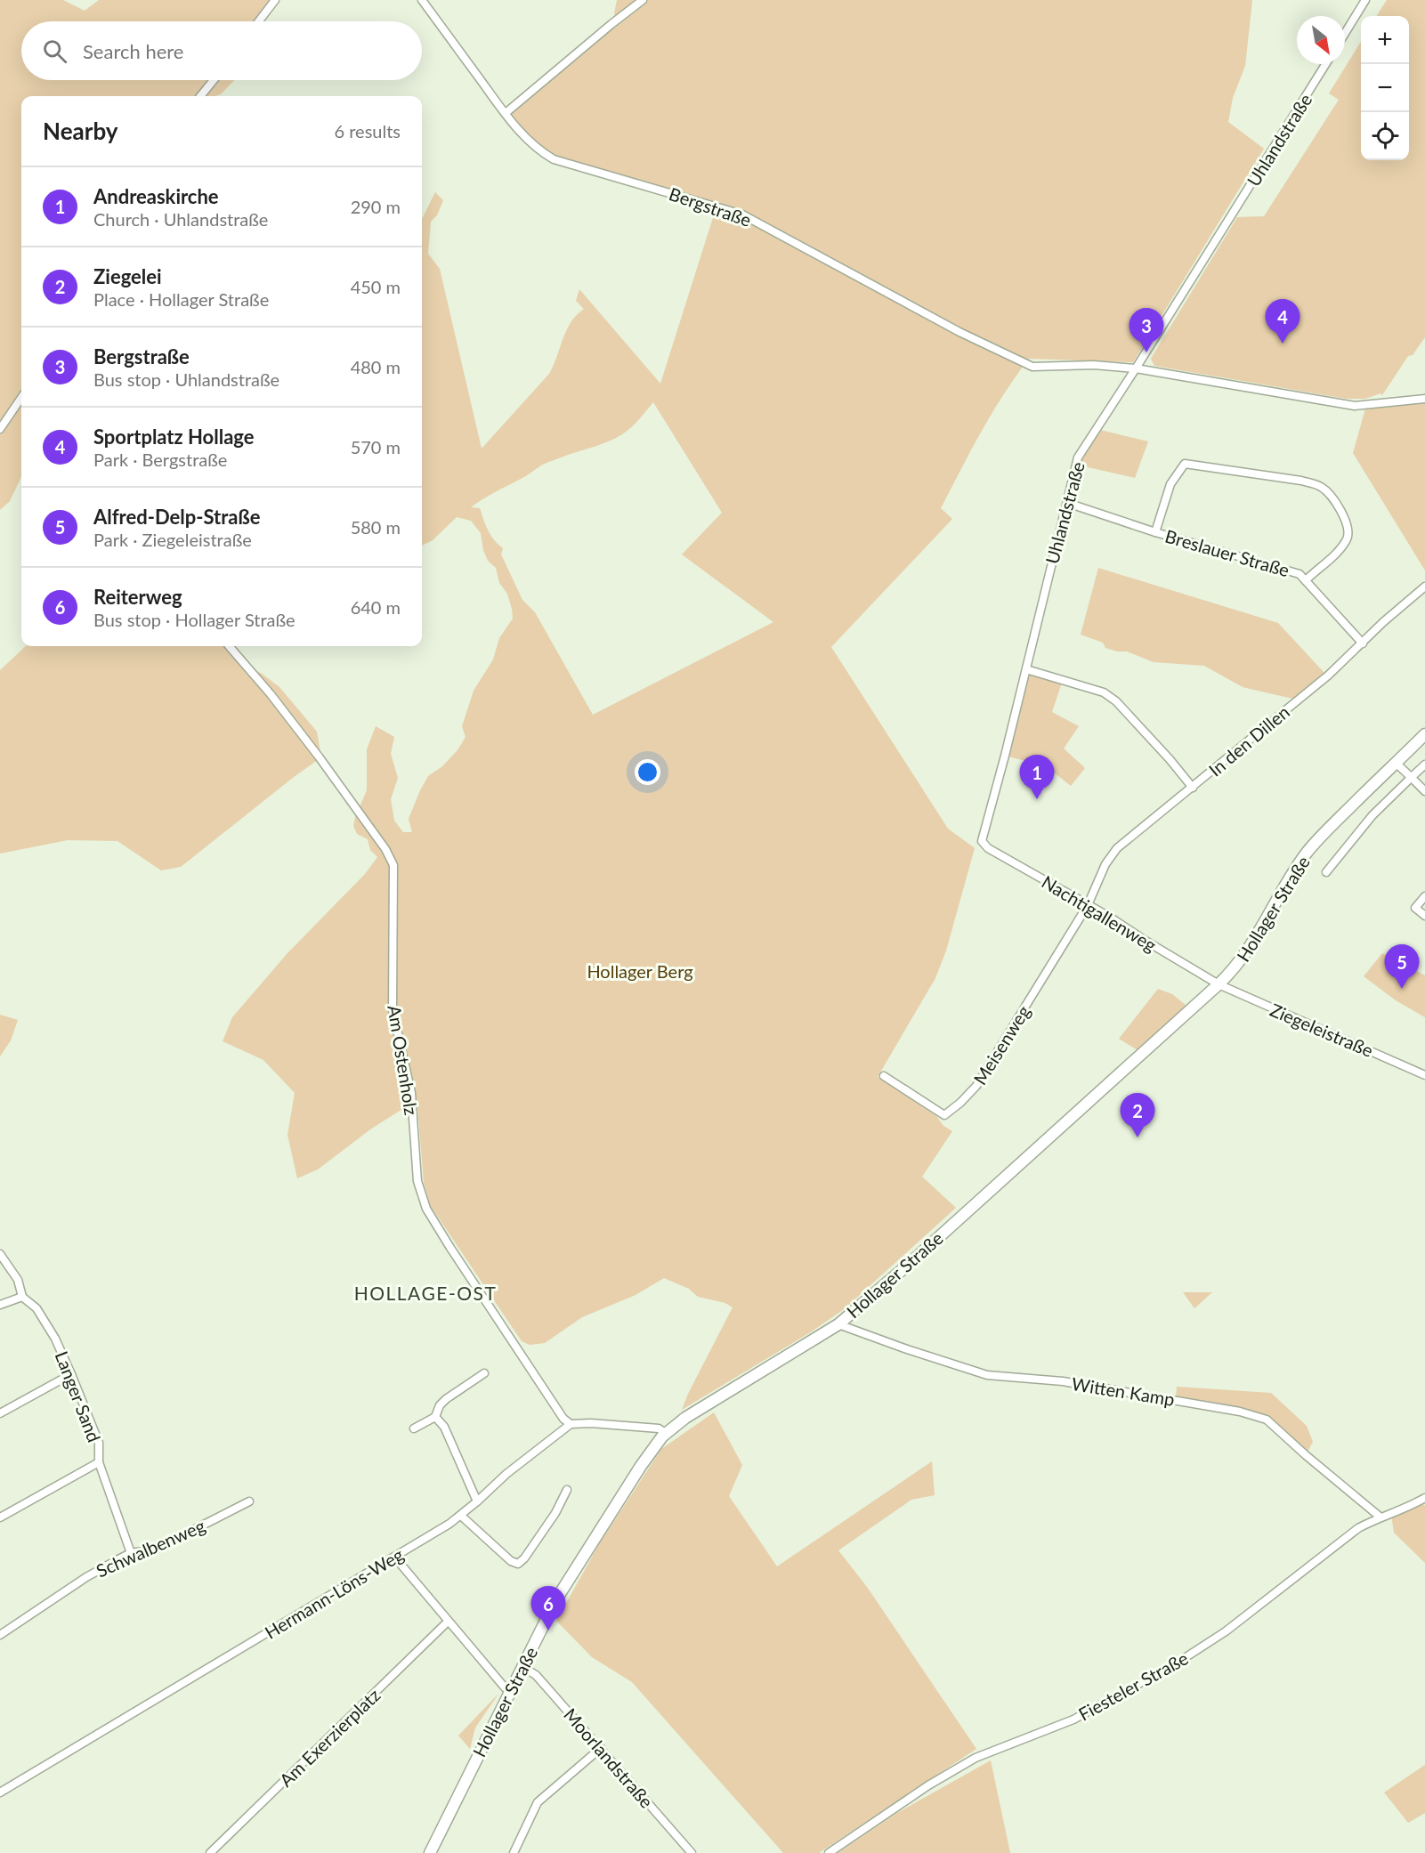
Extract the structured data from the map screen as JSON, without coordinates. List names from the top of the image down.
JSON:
{
  "streets": {
    "main road": ["Hollager Straße"],
    "street": [
      "Uhlandstraße",
      "Bergstraße",
      "Breslauer Straße",
      "In den Dillen",
      "Nachtigallenweg",
      "Ziegeleistraße",
      "Meisenweg",
      "Am Ostenholz",
      "Witten Kamp",
      "Langer Sand",
      "Schwalbenweg",
      "Hermann-Löns-Weg",
      "Fiesteler Straße",
      "Am Exerzierplatz",
      "Moorlandstraße"
    ]
  },
  "crossings": [
    ["Uhlandstraße", "Bergstraße"],
    ["Uhlandstraße", "Breslauer Straße"],
    ["Uhlandstraße", "Nachtigallenweg"],
    ["Breslauer Straße", "In den Dillen"],
    ["In den Dillen", "Nachtigallenweg"],
    ["In den Dillen", "Meisenweg"],
    ["Hollager Straße", "Nachtigallenweg"],
    ["Hollager Straße", "Ziegeleistraße"],
    ["Hollager Straße", "Witten Kamp"],
    ["Hollager Straße", "Moorlandstraße"],
    ["Nachtigallenweg", "Ziegeleistraße"],
    ["Nachtigallenweg", "Meisenweg"],
    ["Am Ostenholz", "Hermann-Löns-Weg"],
    ["Witten Kamp", "Fiesteler Straße"],
    ["Langer Sand", "Schwalbenweg"]
  ],
  "districts": ["HOLLAGE-OST"],
  "parks": ["Hollager Berg"],
  "north": "bottom right",
  "page": {
    "map_buttons": ["+", "−"],
    "search": "Search here",
    "heading": ["Nearby", "6 results"],
    "list": [
      {
        "mark": "1",
        "name": "Andreaskirche",
        "note": "Church · Uhlandstraße",
        "value": "290 m"
      },
      {
        "mark": "2",
        "name": "Ziegelei",
        "note": "Place · Hollager Straße",
        "value": "450 m"
      },
      {
        "mark": "3",
        "name": "Bergstraße",
        "note": "Bus stop · Uhlandstraße",
        "value": "480 m"
      },
      {
        "mark": "4",
        "name": "Sportplatz Hollage",
        "note": "Park · Bergstraße",
        "value": "570 m"
      },
      {
        "mark": "5",
        "name": "Alfred-Delp-Straße",
        "note": "Park · Ziegeleistraße",
        "value": "580 m"
      },
      {
        "mark": "6",
        "name": "Reiterweg",
        "note": "Bus stop · Hollager Straße",
        "value": "640 m"
      }
    ],
    "pins": [
      "4",
      "3",
      "1",
      "5",
      "2",
      "6"
    ]
  }
}
